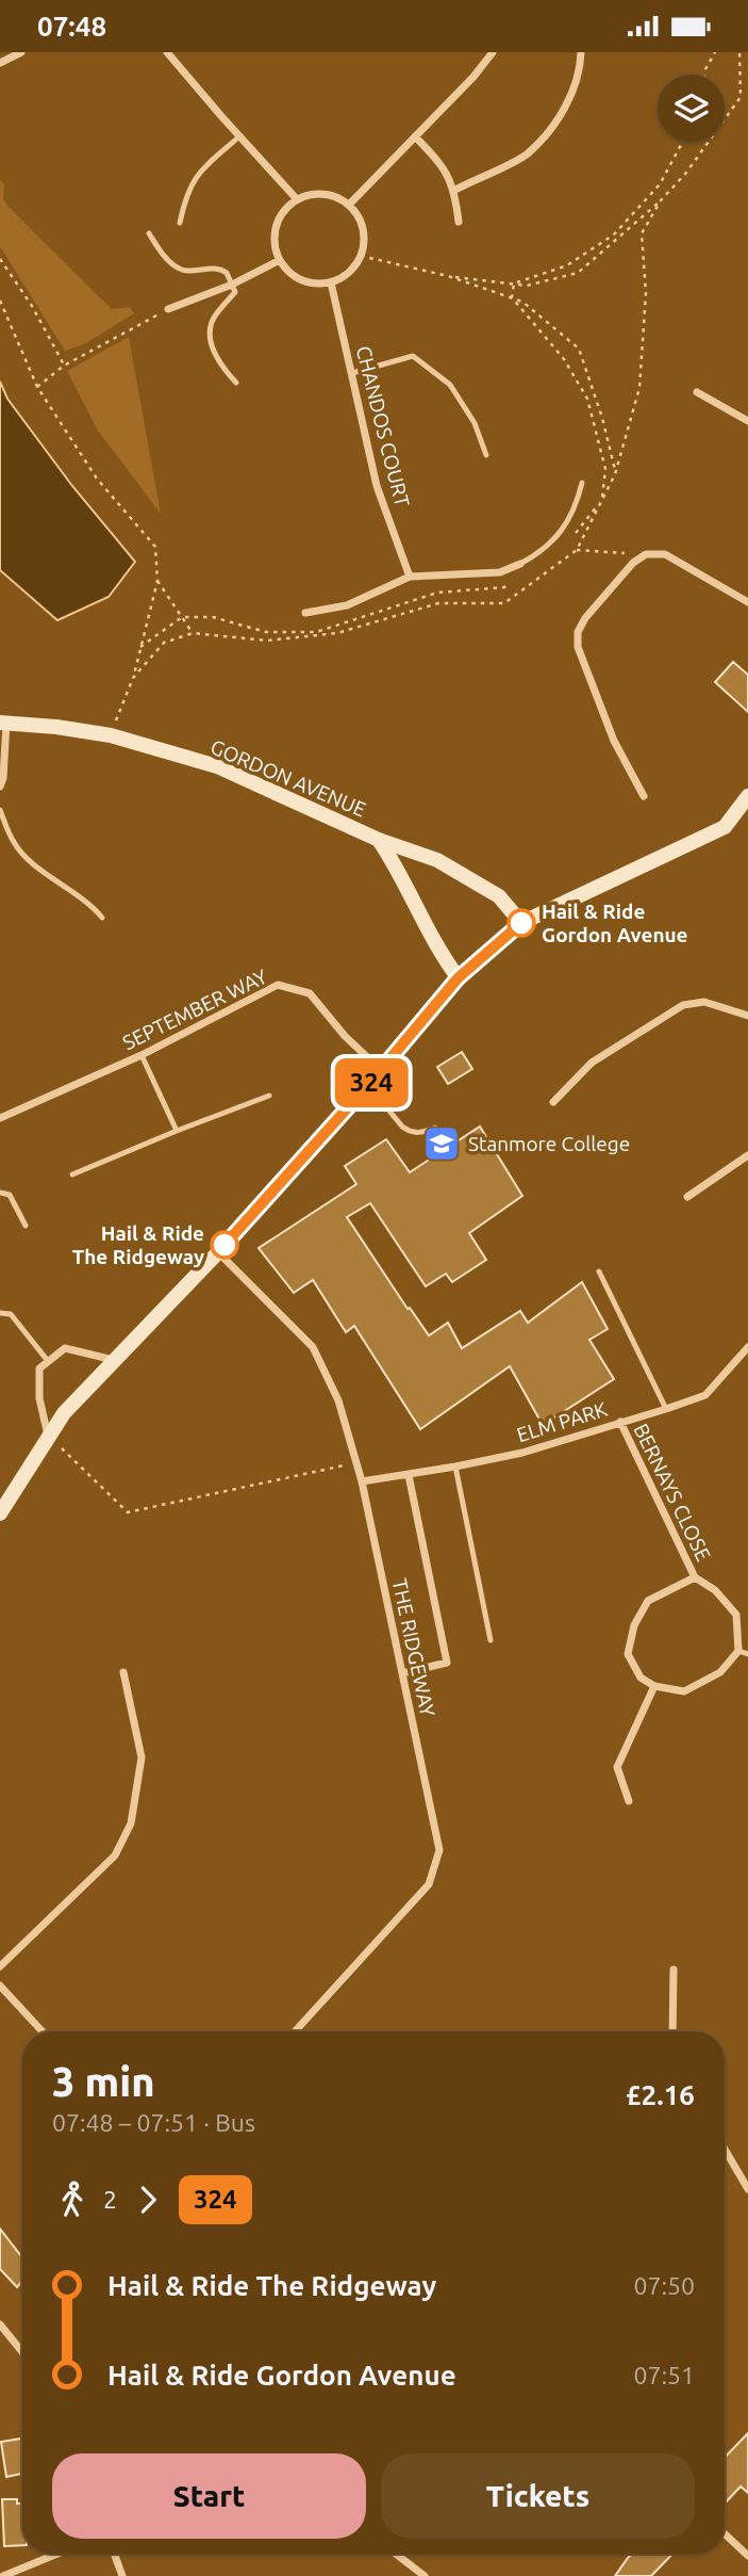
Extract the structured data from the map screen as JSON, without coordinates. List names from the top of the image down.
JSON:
{
  "streets": {
    "street": [
      "CHANDOS COURT",
      "GORDON AVENUE",
      "SEPTEMBER WAY",
      "ELM PARK",
      "BERNAYS CLOSE",
      "THE RIDGEWAY"
    ]
  },
  "crossings": [
    ["ELM PARK", "BERNAYS CLOSE"],
    ["ELM PARK", "THE RIDGEWAY"]
  ],
  "places": {
    "other": ["Hail & Ride Gordon Avenue", "Hail & Ride The Ridgeway"],
    "school or university": ["Stanmore College"]
  },
  "lines": ["bus line 324"],
  "page": {
    "status": "07:48",
    "on_map": "324",
    "heading": ["3 min", "07:48 – 07:51 · Bus", "£2.16"],
    "legs": ["2", "324"],
    "list": [
      {
        "name": "Hail & Ride The Ridgeway",
        "value": "07:50"
      },
      {
        "name": "Hail & Ride Gordon Avenue",
        "value": "07:51"
      }
    ],
    "buttons": ["Start", "Tickets"]
  }
}
